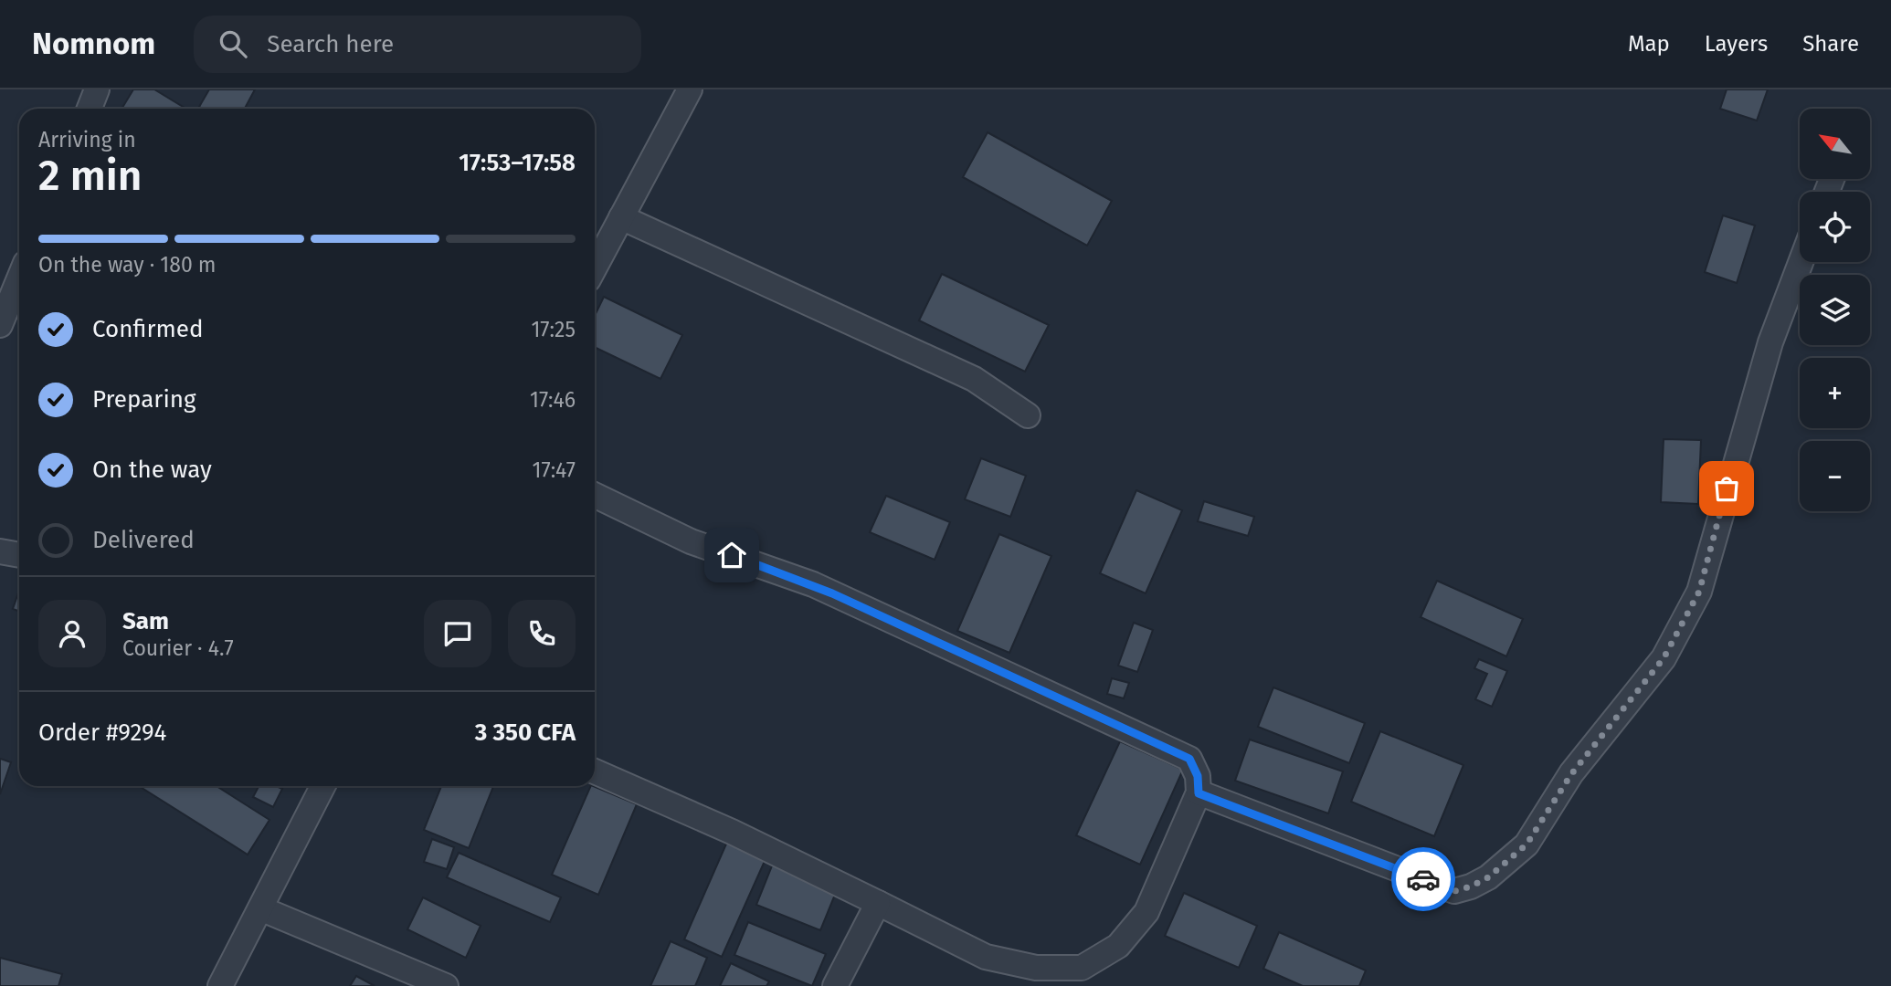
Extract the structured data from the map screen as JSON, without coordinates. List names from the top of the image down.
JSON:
{
  "north": "top left",
  "page": {
    "header": "Nomnom",
    "search": "Search here",
    "nav": ["Map", "Layers", "Share"],
    "map_buttons": ["+", "−"],
    "heading": ["2 min", "Arriving in", "17:53–17:58"],
    "panel": [
      "Sam",
      "Courier · 4.7",
      "Order #9294",
      "3 350 CFA"
    ],
    "bar": "On the way · 180 m",
    "list": [
      ["Confirmed", "17:25"],
      ["Preparing", "17:46"],
      ["On the way", "17:47"],
      "Delivered"
    ]
  }
}
